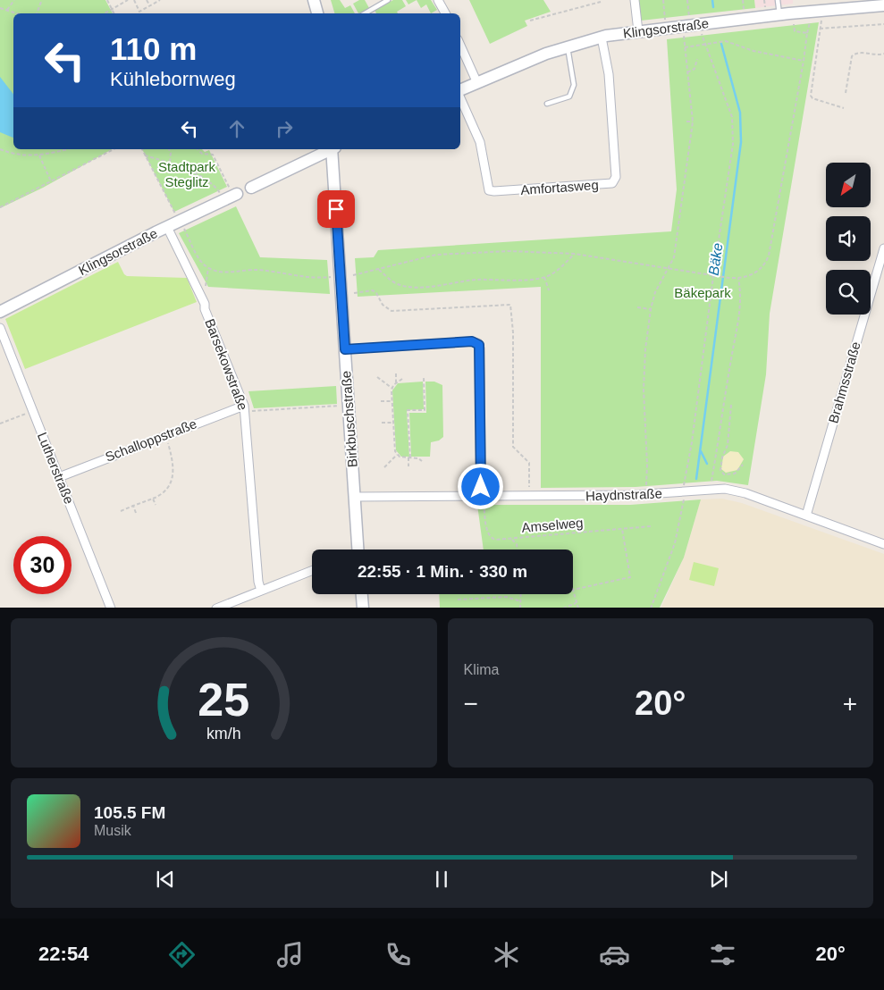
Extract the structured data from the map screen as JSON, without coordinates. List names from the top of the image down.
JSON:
{
  "streets": {
    "street": [
      "Klingsorstraße",
      "Amfortasweg",
      "Barsekowstraße",
      "Brahmsstraße",
      "Birkbuschstraße",
      "Schalloppstraße",
      "Lutherstraße",
      "Haydnstraße"
    ],
    "path": ["Amselweg"]
  },
  "crossings": [
    ["Klingsorstraße", "Amfortasweg"],
    ["Klingsorstraße", "Barsekowstraße"],
    ["Barsekowstraße", "Schalloppstraße"],
    ["Brahmsstraße", "Haydnstraße"],
    ["Birkbuschstraße", "Haydnstraße"],
    ["Schalloppstraße", "Lutherstraße"],
    ["Haydnstraße", "Amselweg"]
  ],
  "water": ["Bäke"],
  "parks": ["Stadtpark Steglitz", "Bäkepark"],
  "north": "bottom left",
  "page": {
    "turn": ["110 m", "Kühlebornweg"],
    "limit": "30",
    "trip": "22:55 · 1 Min. · 330 m",
    "tile": "Klima",
    "heat": ["−", "20°", "+"],
    "song": ["105.5 FM", "Musik"],
    "tabs": ["22:54", "20°"],
    "gauge": ["25", "km/h"]
  }
}
